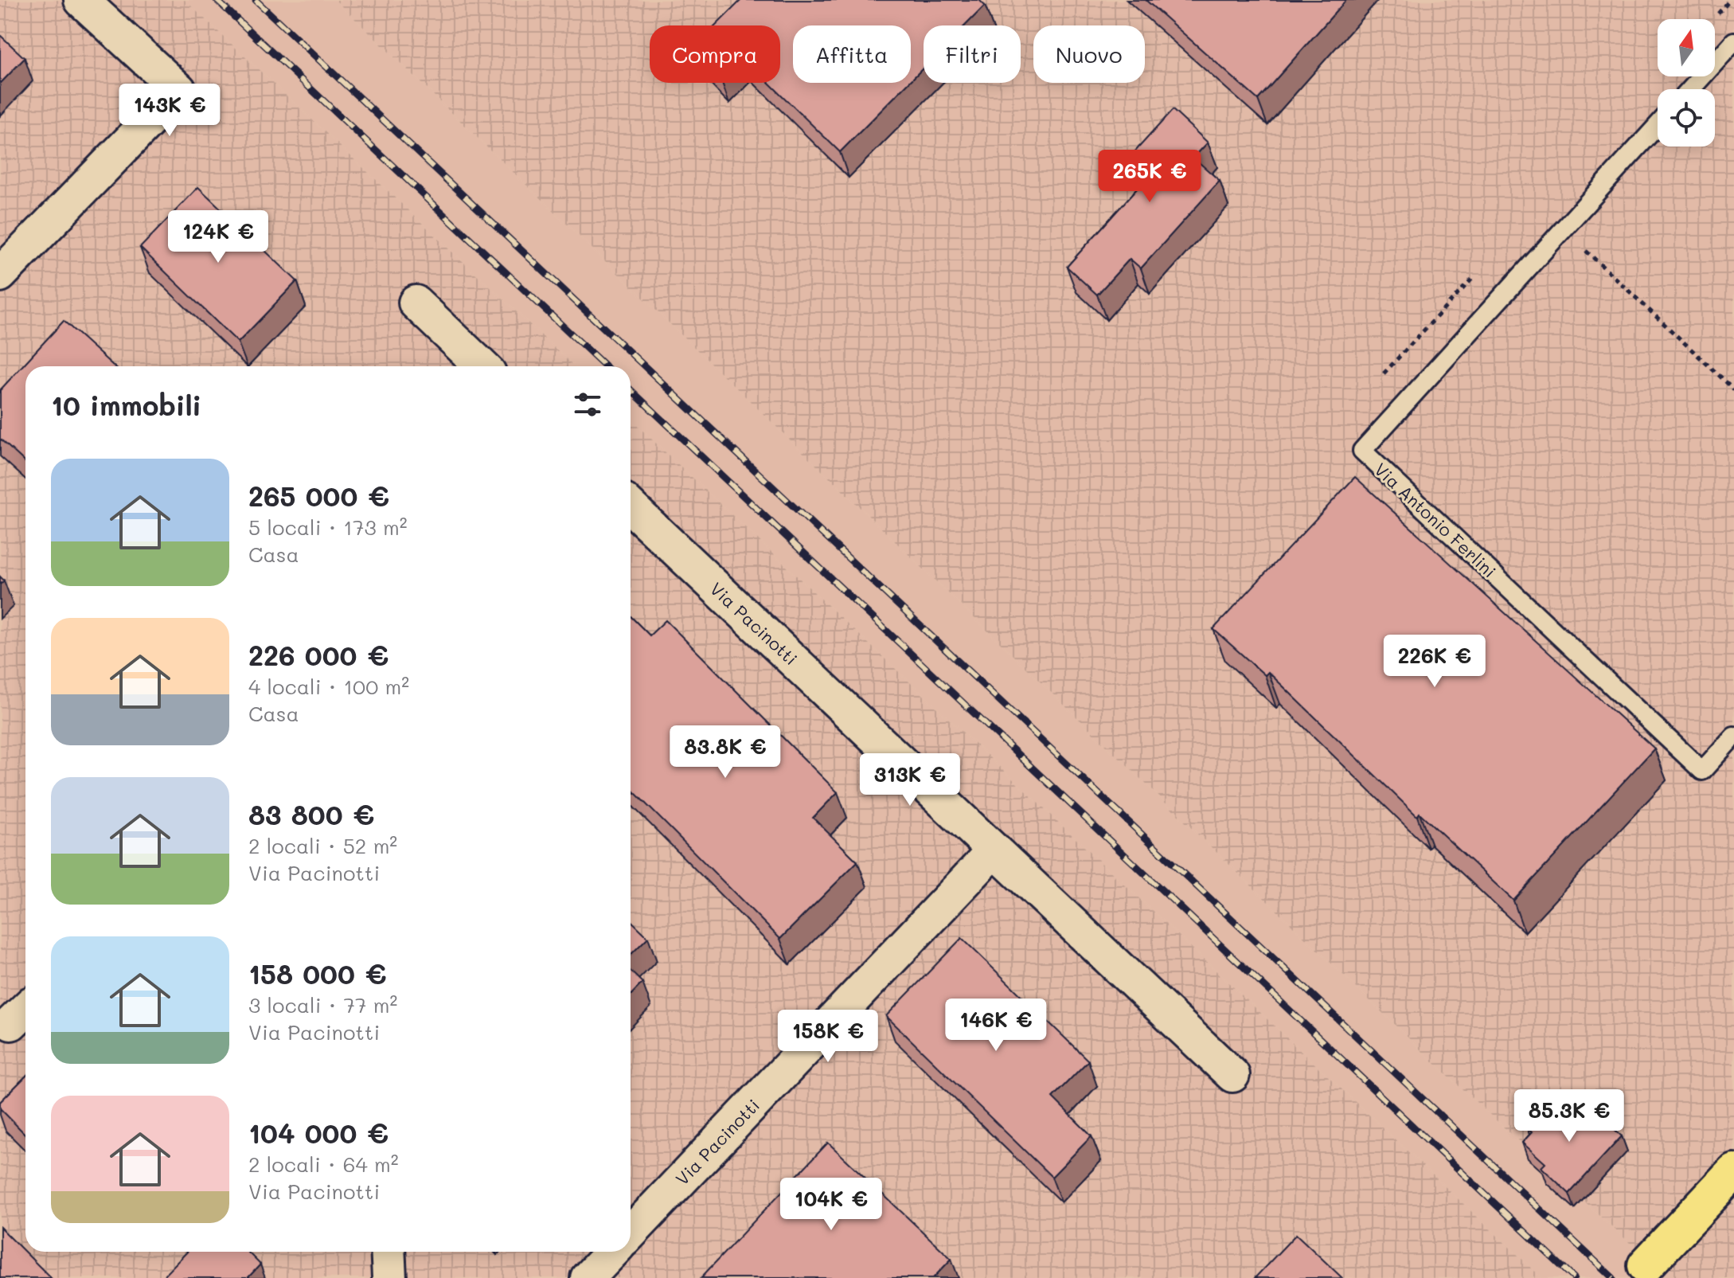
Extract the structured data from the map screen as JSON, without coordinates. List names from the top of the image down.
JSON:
{
  "streets": {
    "street": ["Via Pacinotti"],
    "lane": ["Via Antonio Ferlini"]
  },
  "north": "top",
  "page": {
    "chip": [
      "Compra",
      "Affitta",
      "Filtri",
      "Nuovo"
    ],
    "price": [
      "143K €",
      "265K €",
      "124K €",
      "226K €",
      "83.8K €",
      "313K €",
      "146K €",
      "158K €",
      "85.3K €",
      "104K €"
    ],
    "heading": "10 immobili",
    "list": [
      {
        "name": "265 000 €",
        "note": "5 locali · 173 m² · Casa"
      },
      {
        "name": "226 000 €",
        "note": "4 locali · 100 m² · Casa"
      },
      {
        "name": "83 800 €",
        "note": "2 locali · 52 m² · Via Pacinotti"
      },
      {
        "name": "158 000 €",
        "note": "3 locali · 77 m² · Via Pacinotti"
      },
      {
        "name": "104 000 €",
        "note": "2 locali · 64 m² · Via Pacinotti"
      }
    ]
  }
}
